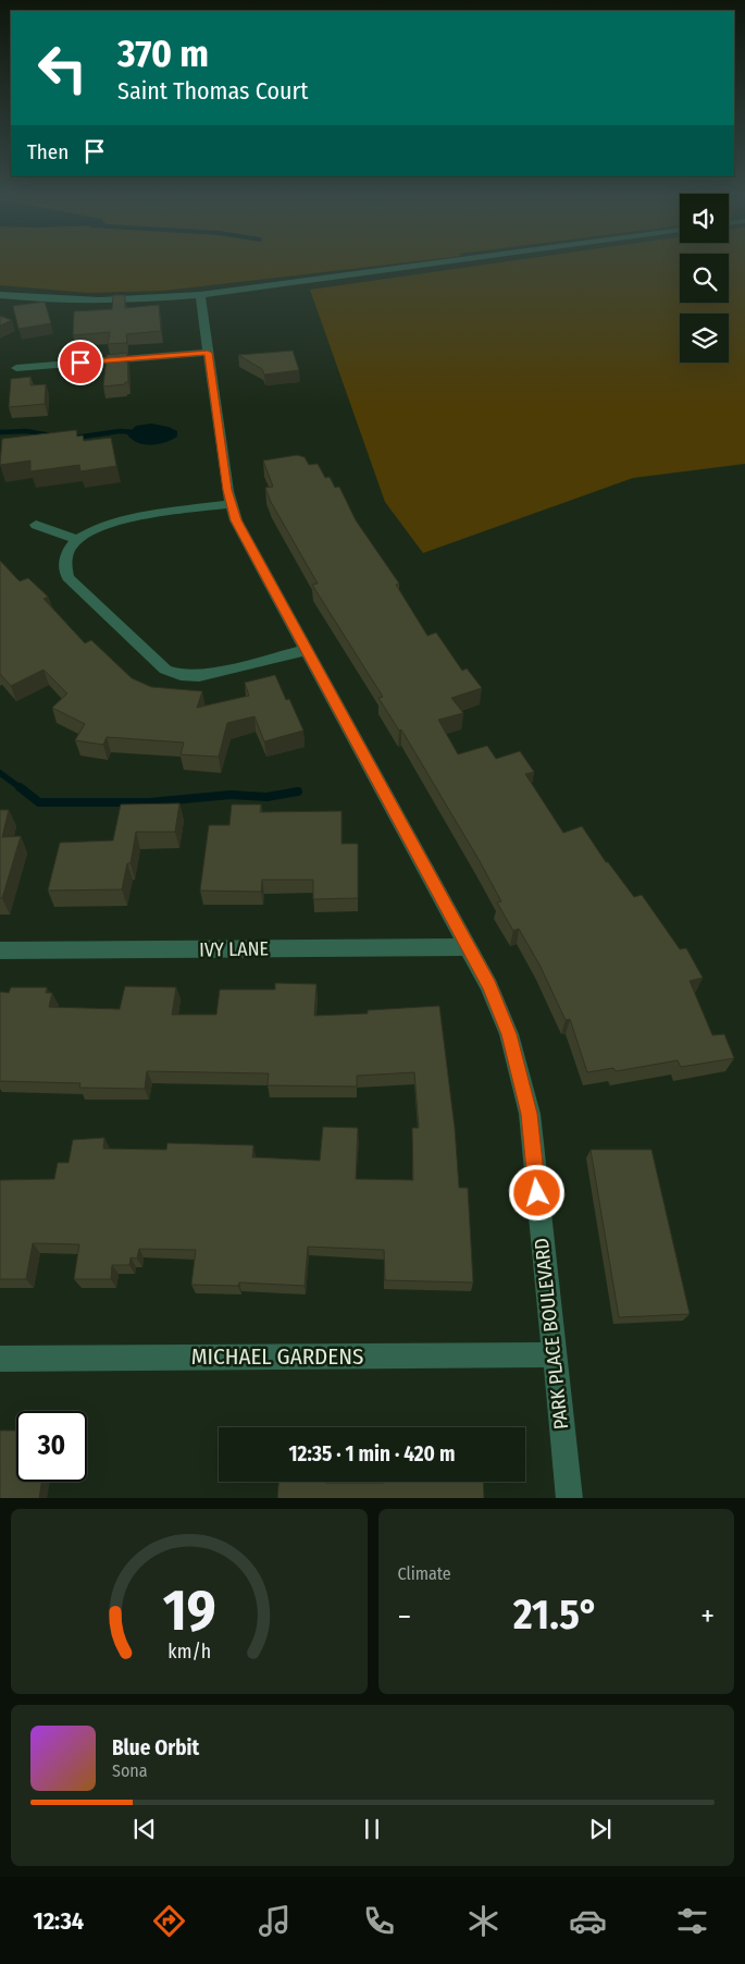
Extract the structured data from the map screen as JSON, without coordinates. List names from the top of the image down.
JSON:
{
  "streets": {
    "street": ["IVY LANE", "PARK PLACE BOULEVARD", "MICHAEL GARDENS"]
  },
  "crossings": [
    ["IVY LANE", "PARK PLACE BOULEVARD"],
    ["PARK PLACE BOULEVARD", "MICHAEL GARDENS"]
  ],
  "page": {
    "turn": ["370 m", "Saint Thomas Court"],
    "then": "Then",
    "limit": "30",
    "trip": "12:35 · 1 min · 420 m",
    "tile": "Climate",
    "heat": ["−", "21.5°", "+"],
    "song": ["Blue Orbit", "Sona"],
    "tabs": "12:34",
    "gauge": ["19", "km/h"]
  }
}
